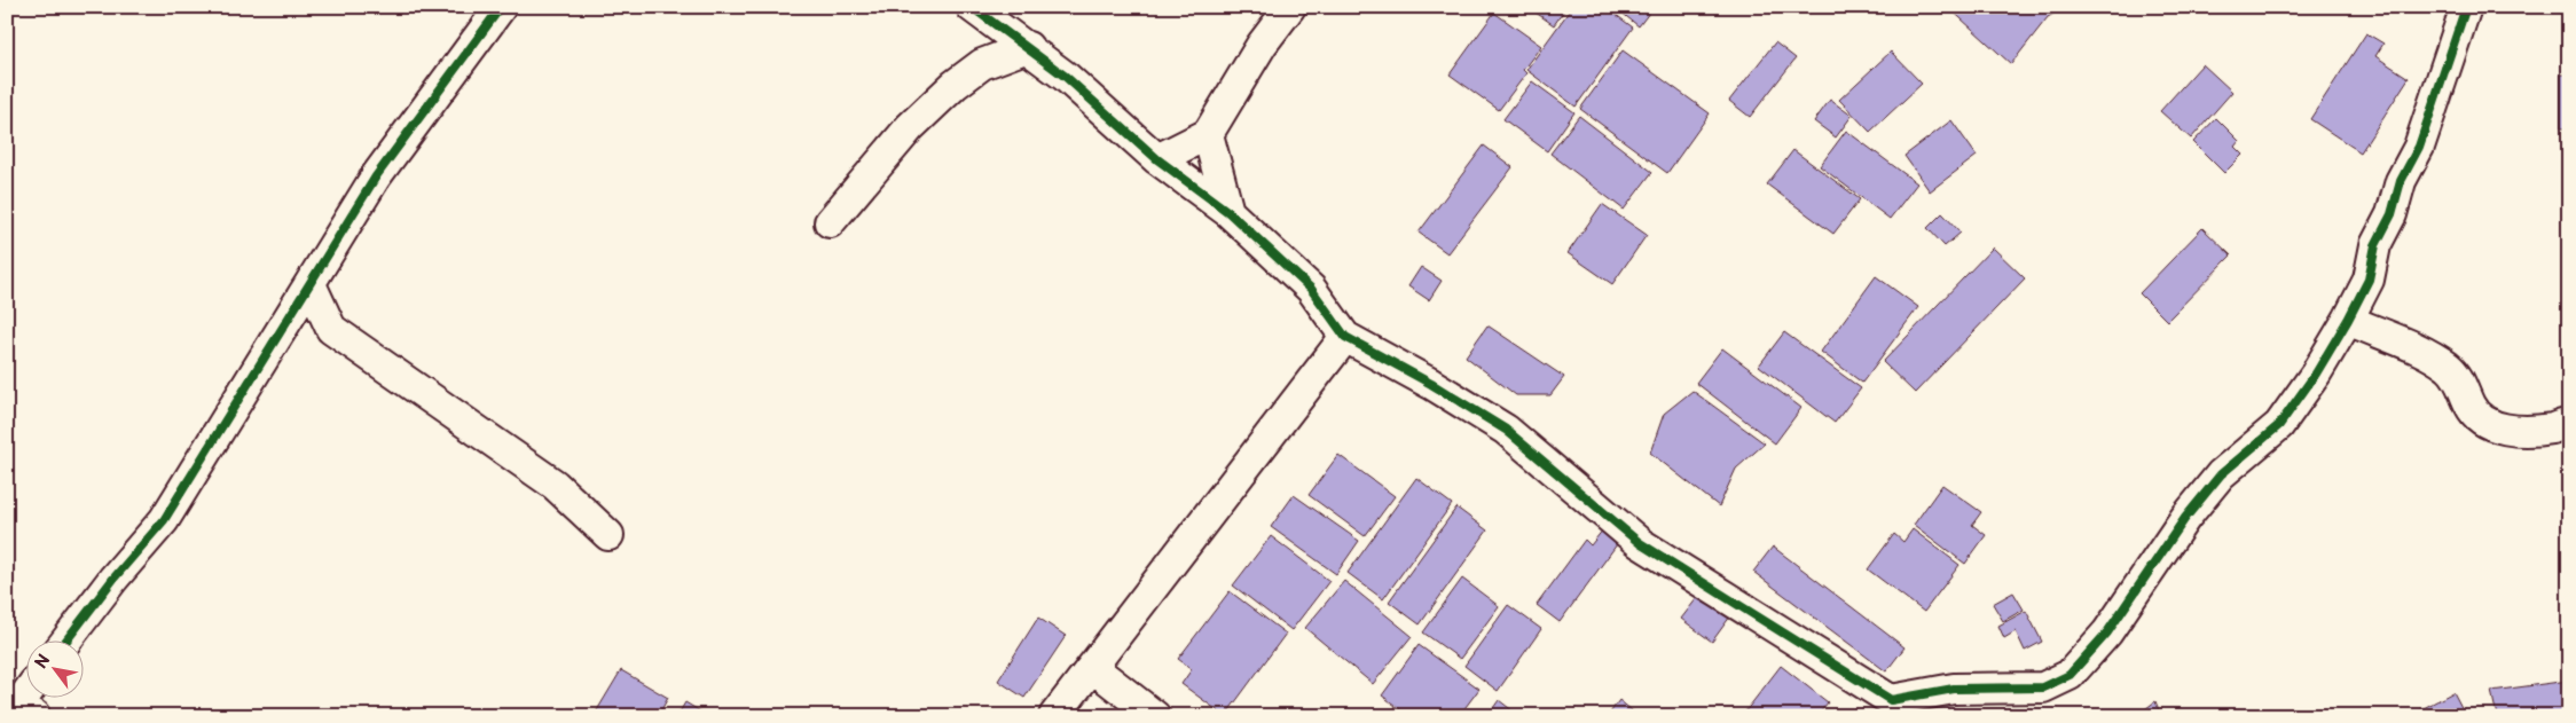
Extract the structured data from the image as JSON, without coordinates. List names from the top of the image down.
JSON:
{
  "north": "top left"
}
